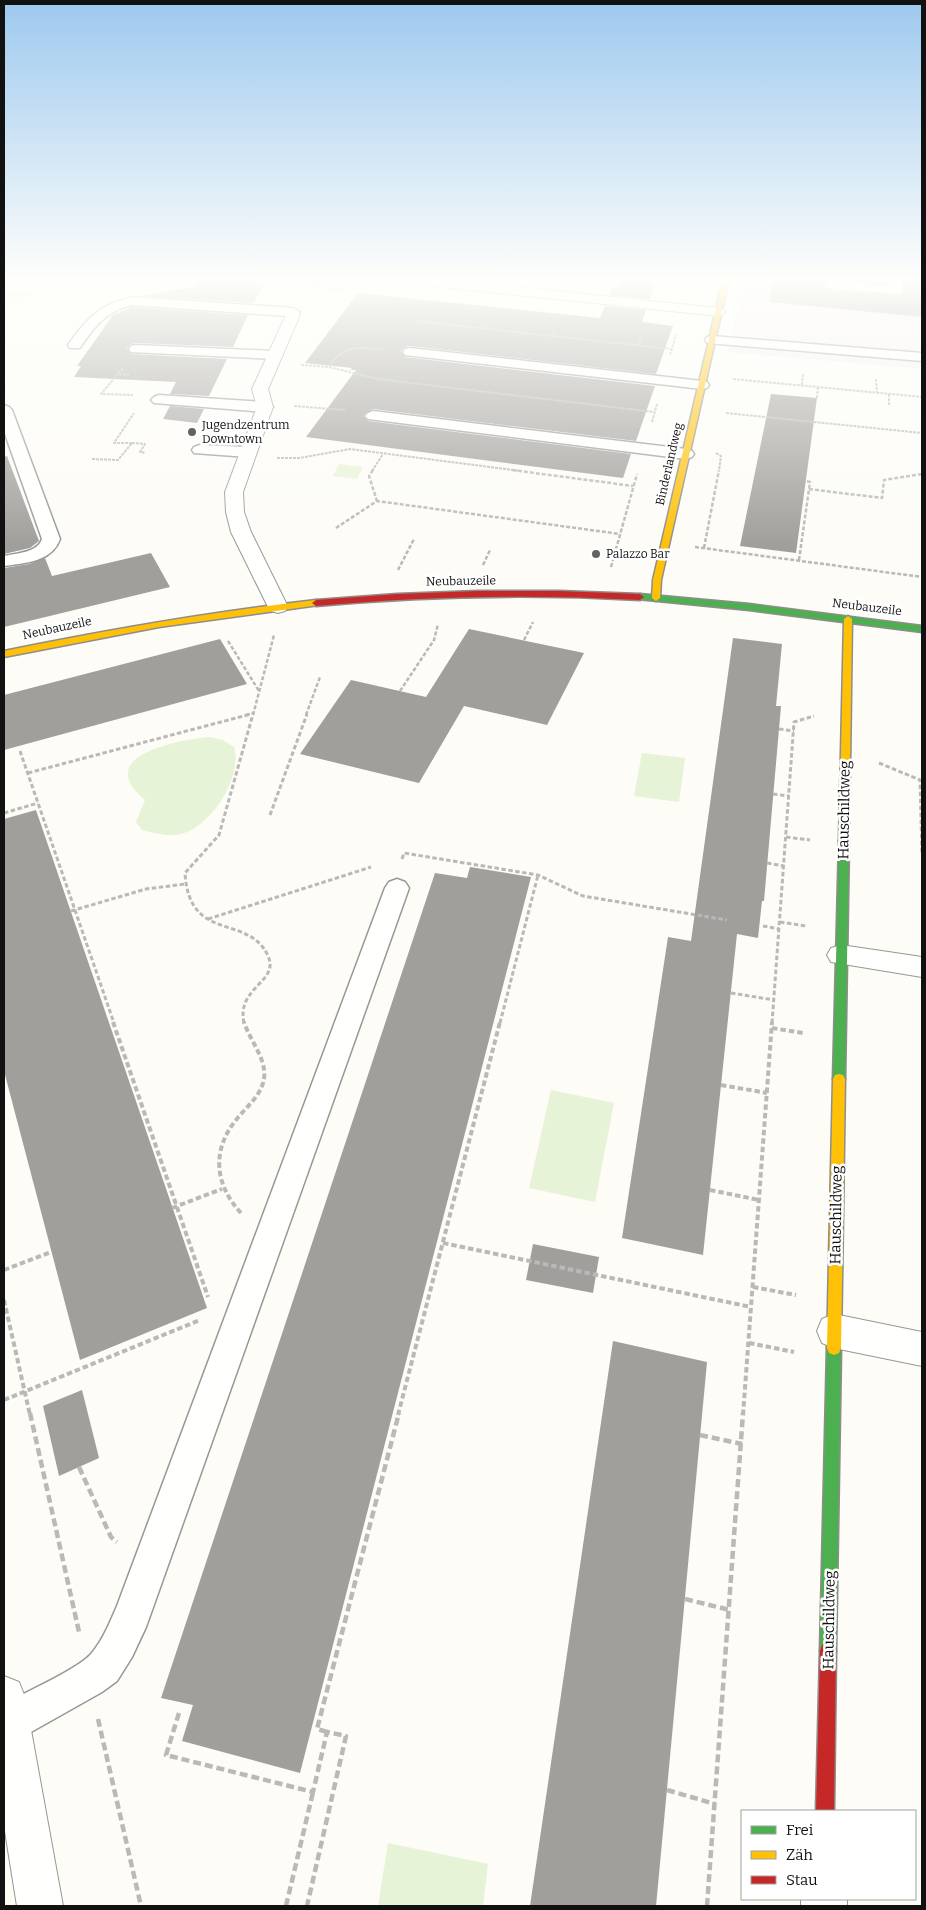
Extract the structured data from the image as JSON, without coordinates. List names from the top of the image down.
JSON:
{
  "streets": {
    "street": ["Binderlandweg", "Neubauzeile", "Hauschildweg"]
  },
  "crossings": [
    ["Binderlandweg", "Neubauzeile"],
    ["Neubauzeile", "Hauschildweg"]
  ],
  "places": ["Jugendzentrum Downtown", "Palazzo Bar"],
  "legend": ["Frei", "Zäh", "Stau"]
}
